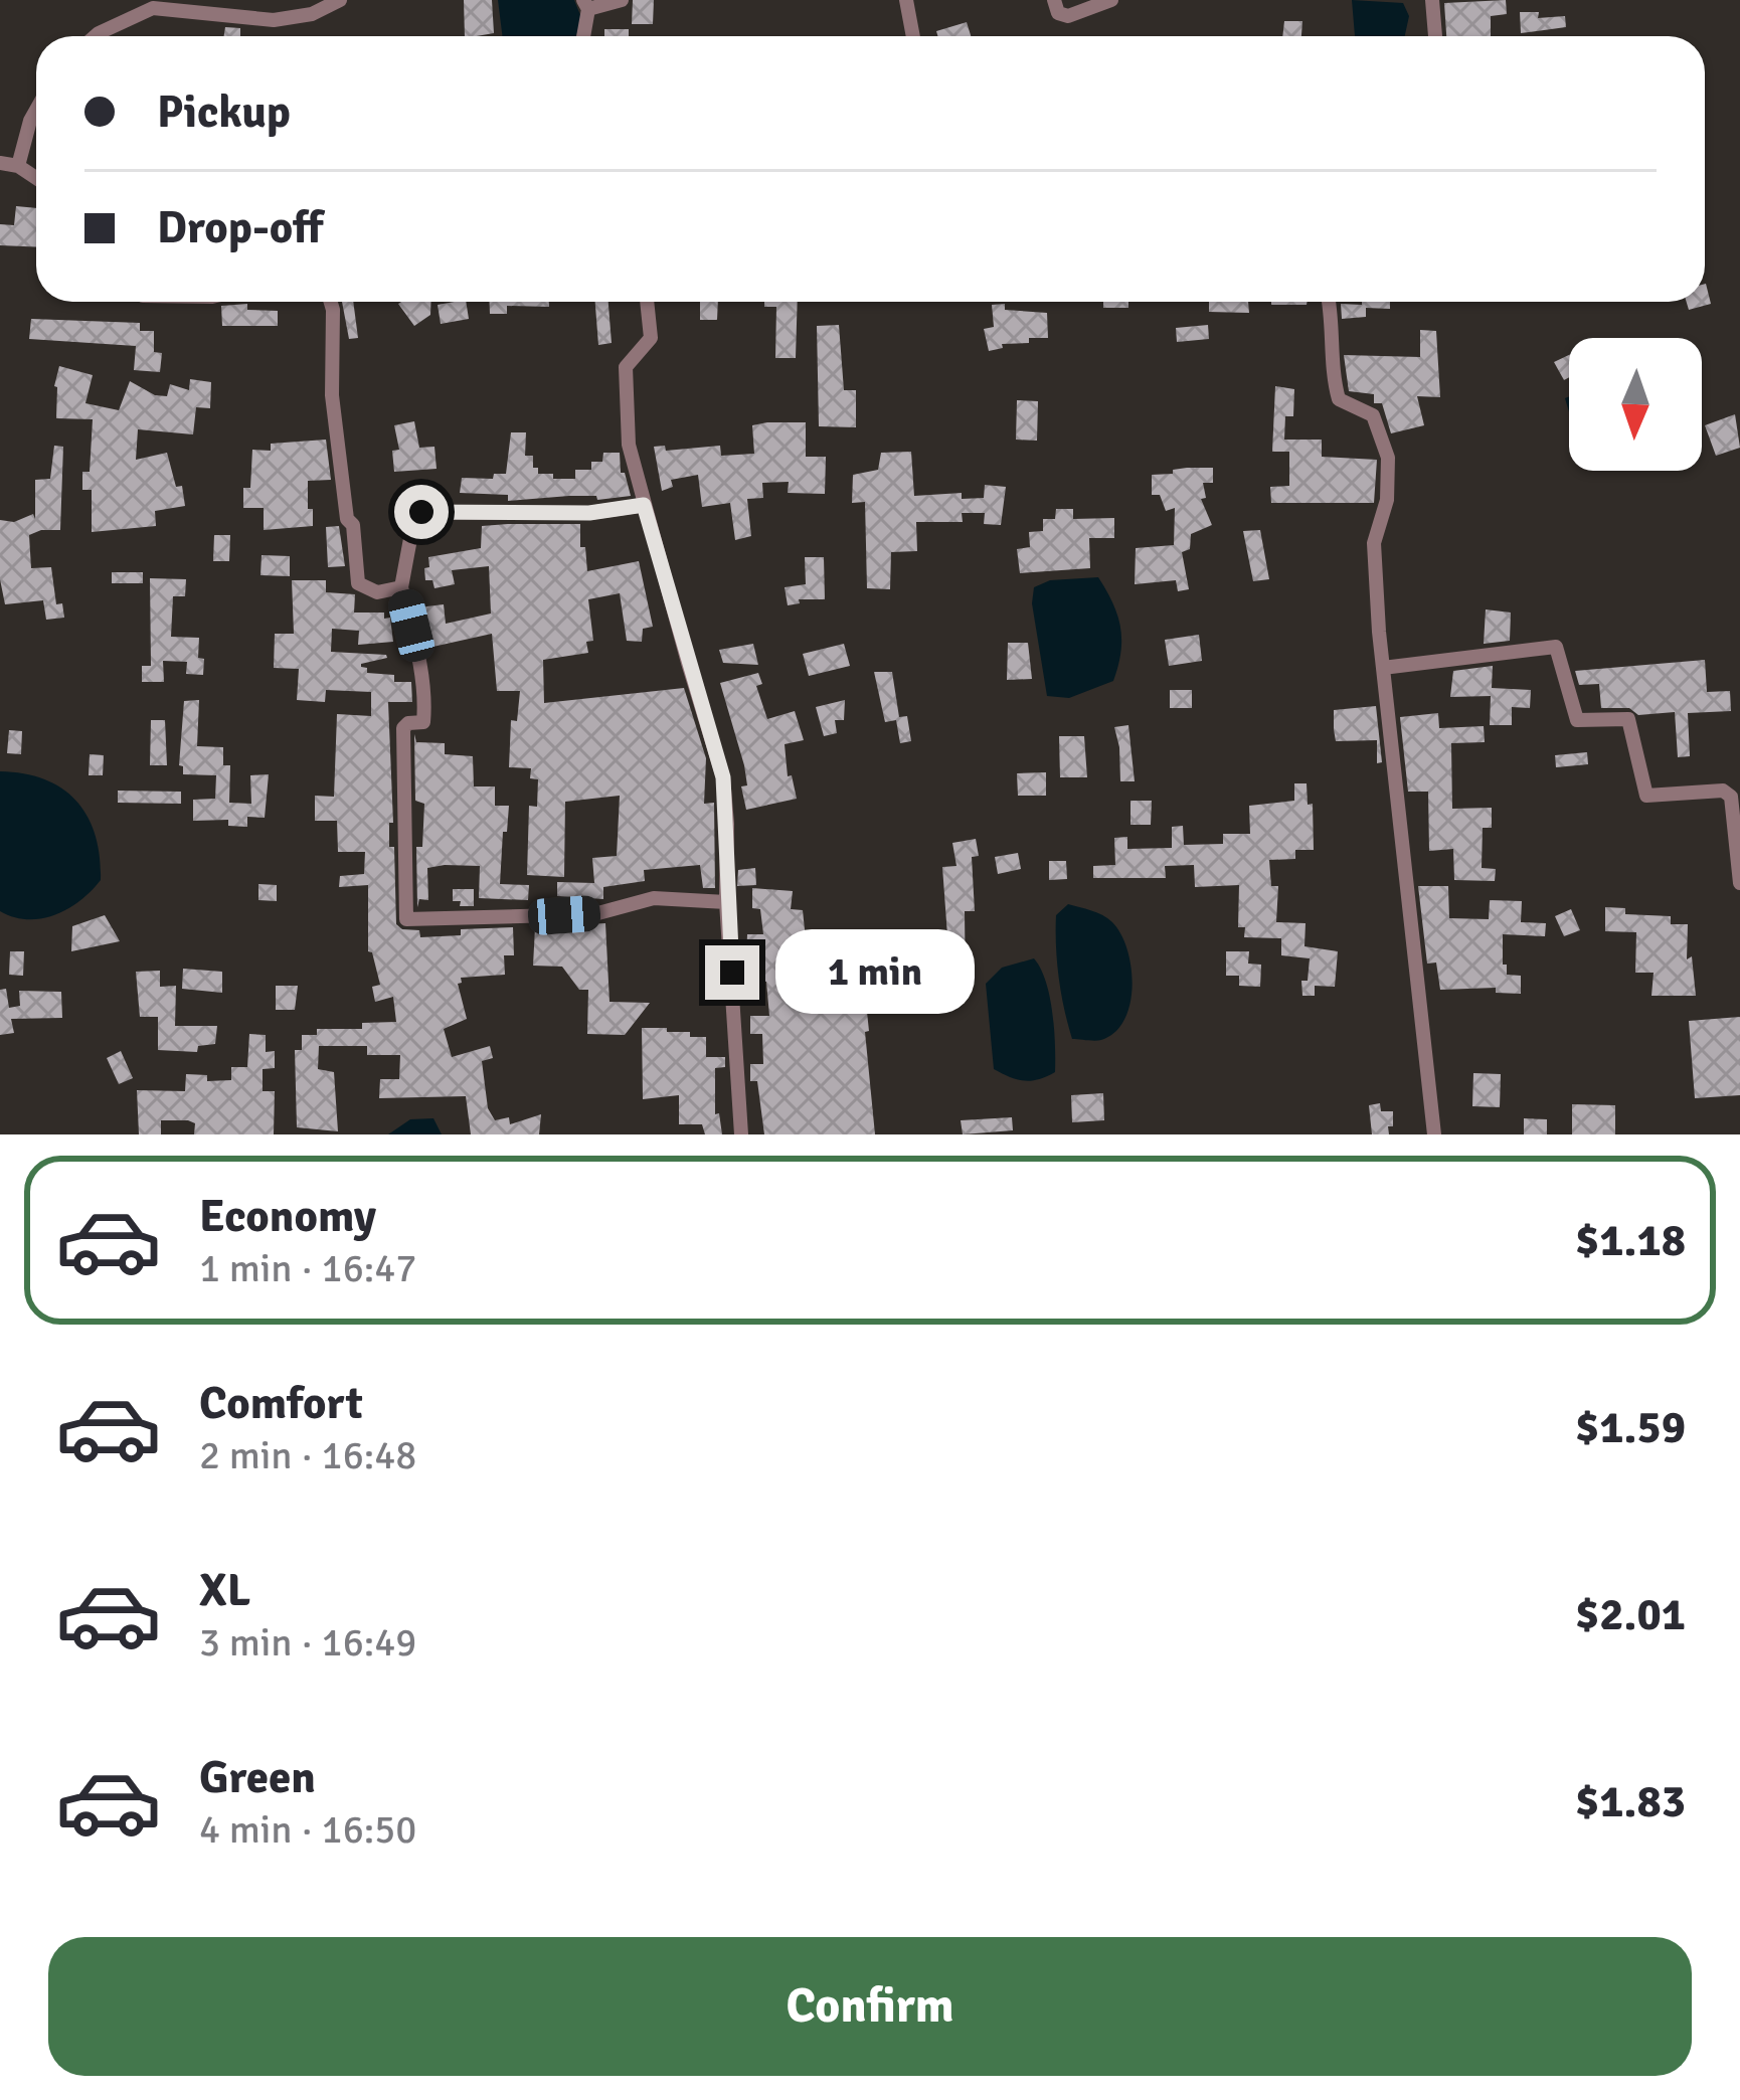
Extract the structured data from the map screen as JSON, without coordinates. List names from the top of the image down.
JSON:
{
  "north": "bottom",
  "page": {
    "banner": ["Pickup", "Drop-off"],
    "bubble": "1 min",
    "list": [
      {
        "name": "Economy",
        "note": "1 min · 16:47",
        "value": "$1.18"
      },
      {
        "name": "Comfort",
        "note": "2 min · 16:48",
        "value": "$1.59"
      },
      {
        "name": "XL",
        "note": "3 min · 16:49",
        "value": "$2.01"
      },
      {
        "name": "Green",
        "note": "4 min · 16:50",
        "value": "$1.83"
      }
    ],
    "buttons": "Confirm"
  }
}
